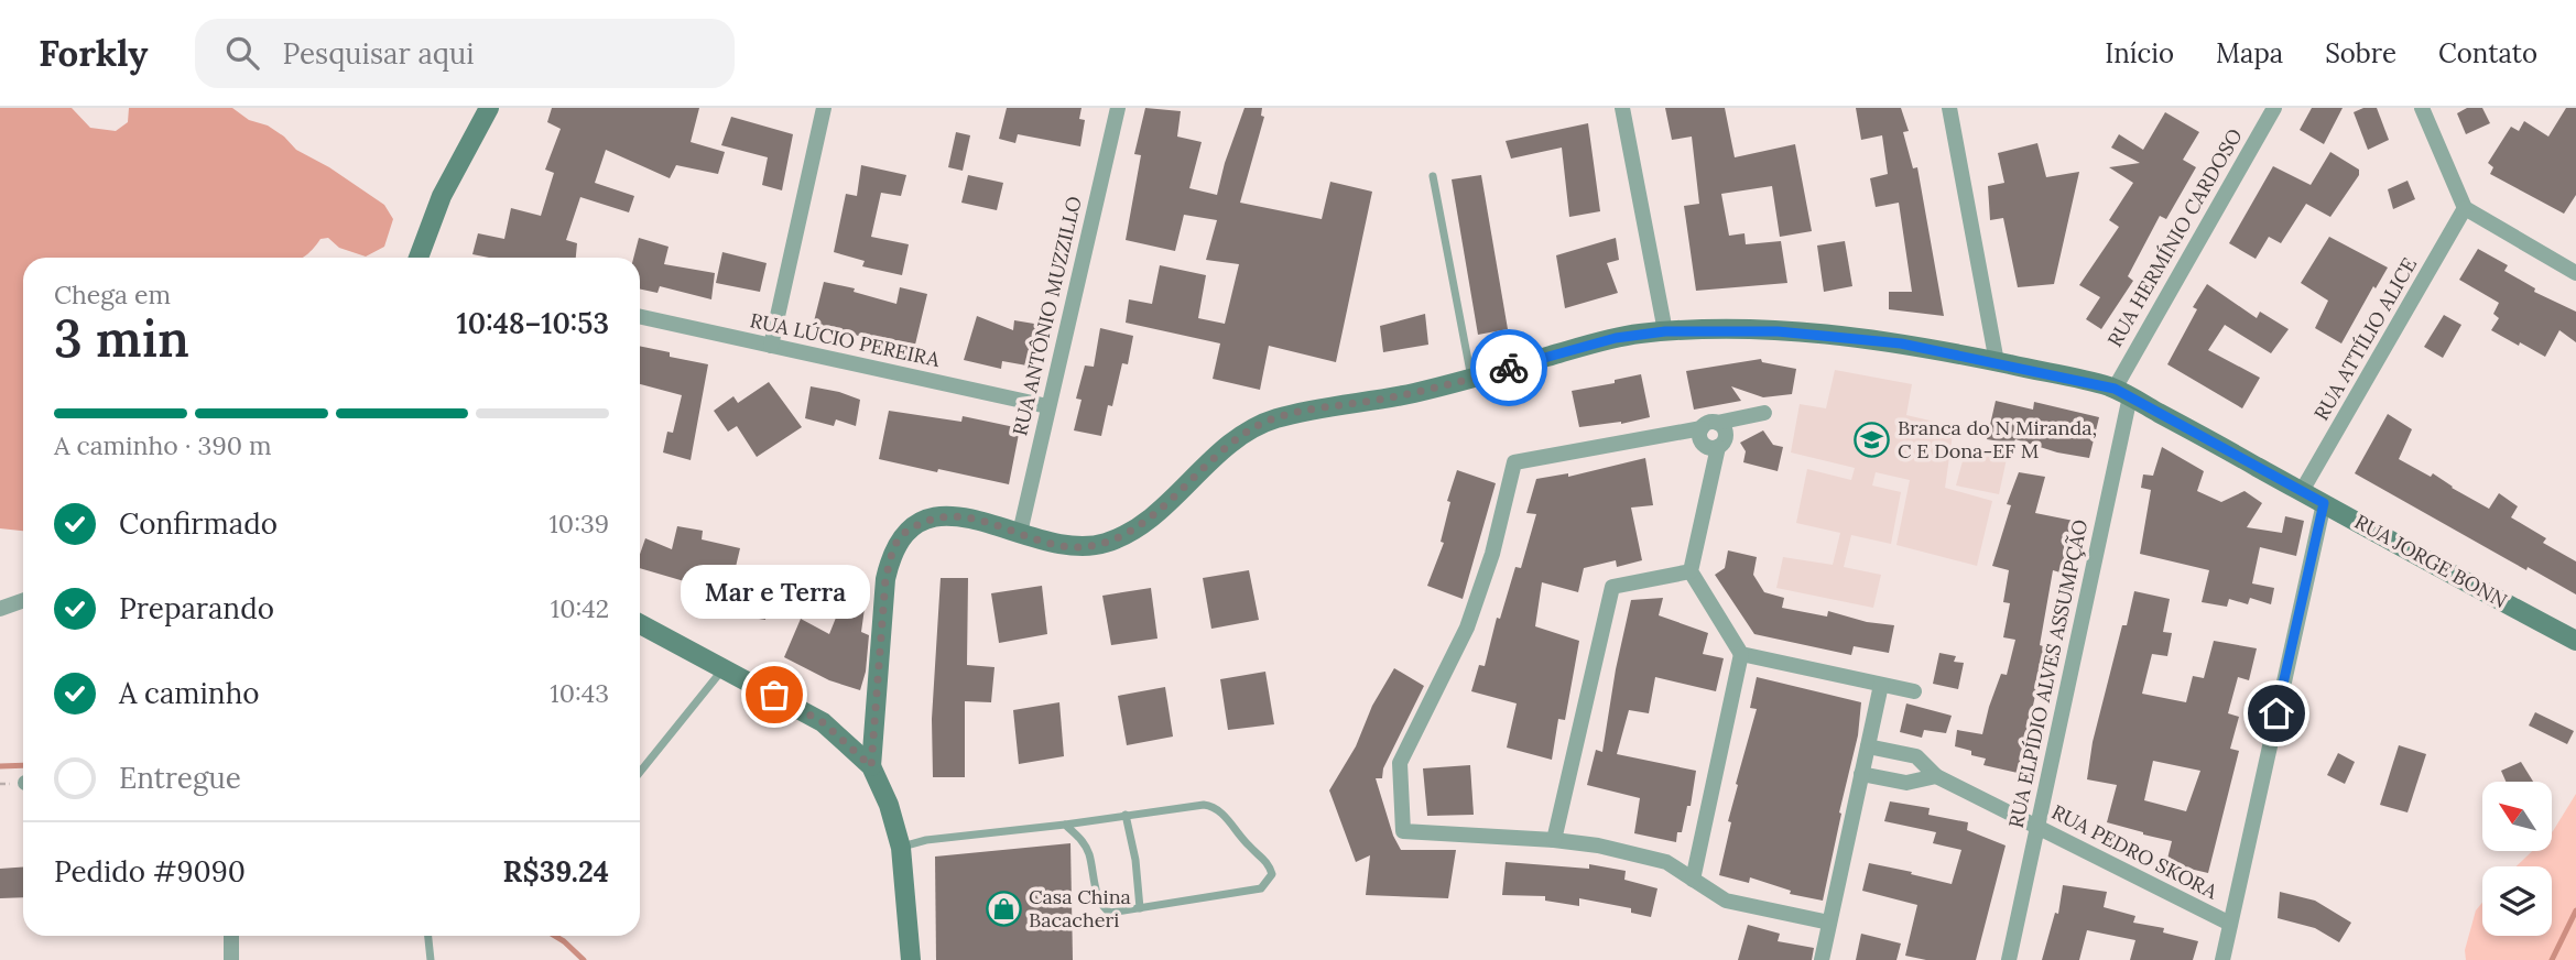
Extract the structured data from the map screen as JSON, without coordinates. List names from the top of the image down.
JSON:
{
  "streets": {
    "street": [
      "RUA HERMÍNIO CARDOSO",
      "RUA ANTÔNIO MUZZILLO",
      "RUA ATTÍLIO ALICE",
      "RUA LÚCIO PEREIRA",
      "RUA JORGE BONN",
      "RUA ELPÍDIO ALVES ASSUMPÇÃO",
      "RUA PEDRO SKORA"
    ]
  },
  "crossings": [
    ["RUA HERMÍNIO CARDOSO", "RUA JORGE BONN"],
    ["RUA HERMÍNIO CARDOSO", "RUA ELPÍDIO ALVES ASSUMPÇÃO"],
    ["RUA ANTÔNIO MUZZILLO", "RUA LÚCIO PEREIRA"],
    ["RUA ANTÔNIO MUZZILLO", "RUA JORGE BONN"],
    ["RUA ATTÍLIO ALICE", "RUA JORGE BONN"],
    ["RUA JORGE BONN", "RUA ELPÍDIO ALVES ASSUMPÇÃO"],
    ["RUA ELPÍDIO ALVES ASSUMPÇÃO", "RUA PEDRO SKORA"]
  ],
  "places": {
    "school or university": ["Branca do N Miranda, C E Dona-EF M"],
    "other": ["Mar e Terra"],
    "shop": ["Casa China Bacacheri"]
  },
  "north": "top left",
  "page": {
    "header": "Forkly",
    "search": "Pesquisar aqui",
    "nav": [
      "Início",
      "Mapa",
      "Sobre",
      "Contato"
    ],
    "heading": ["3 min", "Chega em", "10:48–10:53"],
    "panel": ["Pedido #9090", "R$39.24"],
    "bar": "A caminho · 390 m",
    "list": [
      ["Confirmado", "10:39"],
      ["Preparando", "10:42"],
      ["A caminho", "10:43"],
      "Entregue"
    ],
    "bubble": "Mar e Terra"
  }
}
